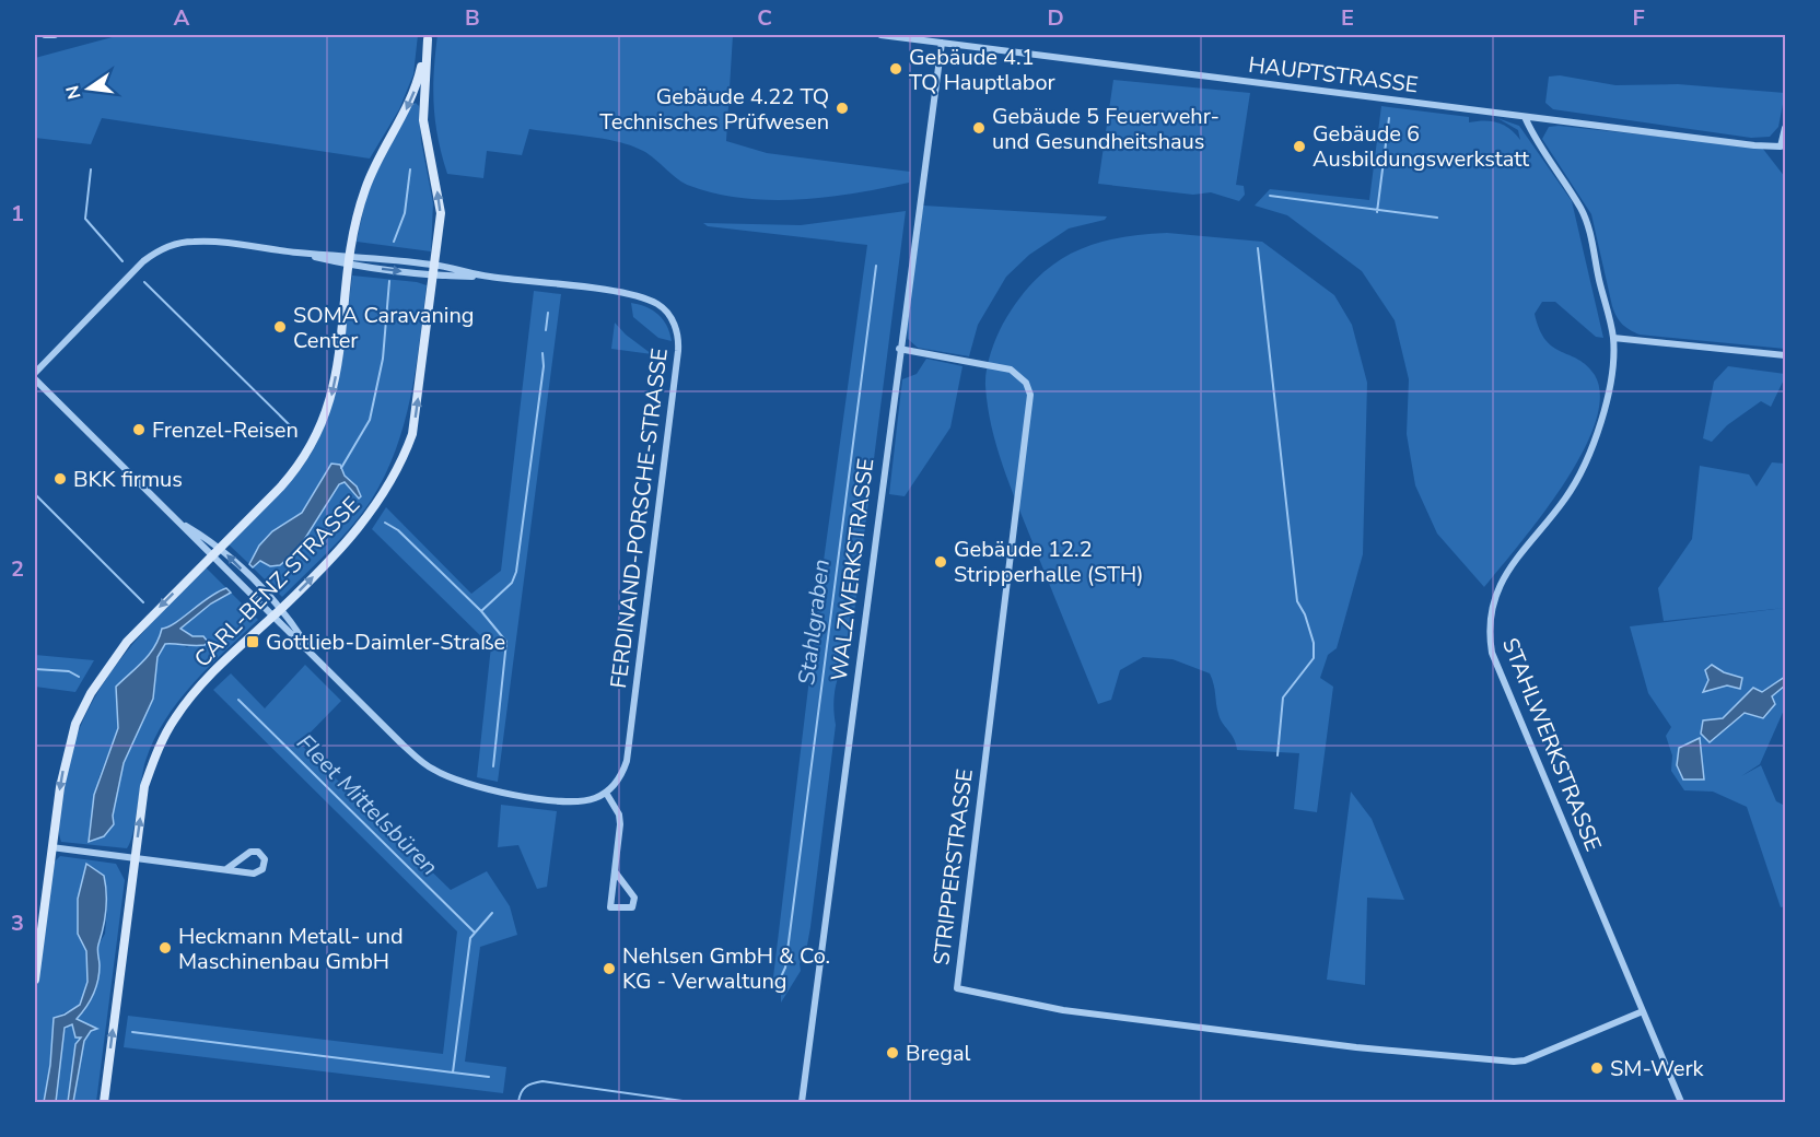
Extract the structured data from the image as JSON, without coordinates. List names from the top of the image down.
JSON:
{
  "streets": {
    "street": [
      "HAUPTSTRASSE",
      "FERDINAND-PORSCHE-STRASSE",
      "WALZWERKSTRASSE",
      "CARL-BENZ-STRASSE",
      "STAHLWERKSTRASSE",
      "STRIPPERSTRASSE"
    ]
  },
  "crossings": [
    ["HAUPTSTRASSE", "WALZWERKSTRASSE"],
    ["HAUPTSTRASSE", "STAHLWERKSTRASSE"],
    ["FERDINAND-PORSCHE-STRASSE", "CARL-BENZ-STRASSE"],
    ["WALZWERKSTRASSE", "STRIPPERSTRASSE"],
    ["STAHLWERKSTRASSE", "STRIPPERSTRASSE"]
  ],
  "water": ["Stahlgraben", "Fleet Mittelsbüren"],
  "places": {
    "other": [
      "Gebäude 4.1 TQ Hauptlabor",
      "Gebäude 4.22 TQ Technisches Prüfwesen",
      "Gebäude 5 Feuerwehr- und Gesundheitshaus",
      "Gebäude 6 Ausbildungswerkstatt",
      "SOMA Caravaning Center",
      "Frenzel-Reisen",
      "BKK firmus",
      "Gebäude 12.2 Stripperhalle (STH)",
      "Heckmann Metall- und Maschinenbau GmbH",
      "Nehlsen GmbH & Co. KG - Verwaltung",
      "Bregal",
      "SM-Werk"
    ],
    "transit": ["Gottlieb-Daimler-Straße"]
  },
  "north": "left",
  "grid": {
    "columns": [
      "A",
      "B",
      "C",
      "D",
      "E",
      "F"
    ],
    "rows": ["1", "2", "3"]
  }
}
